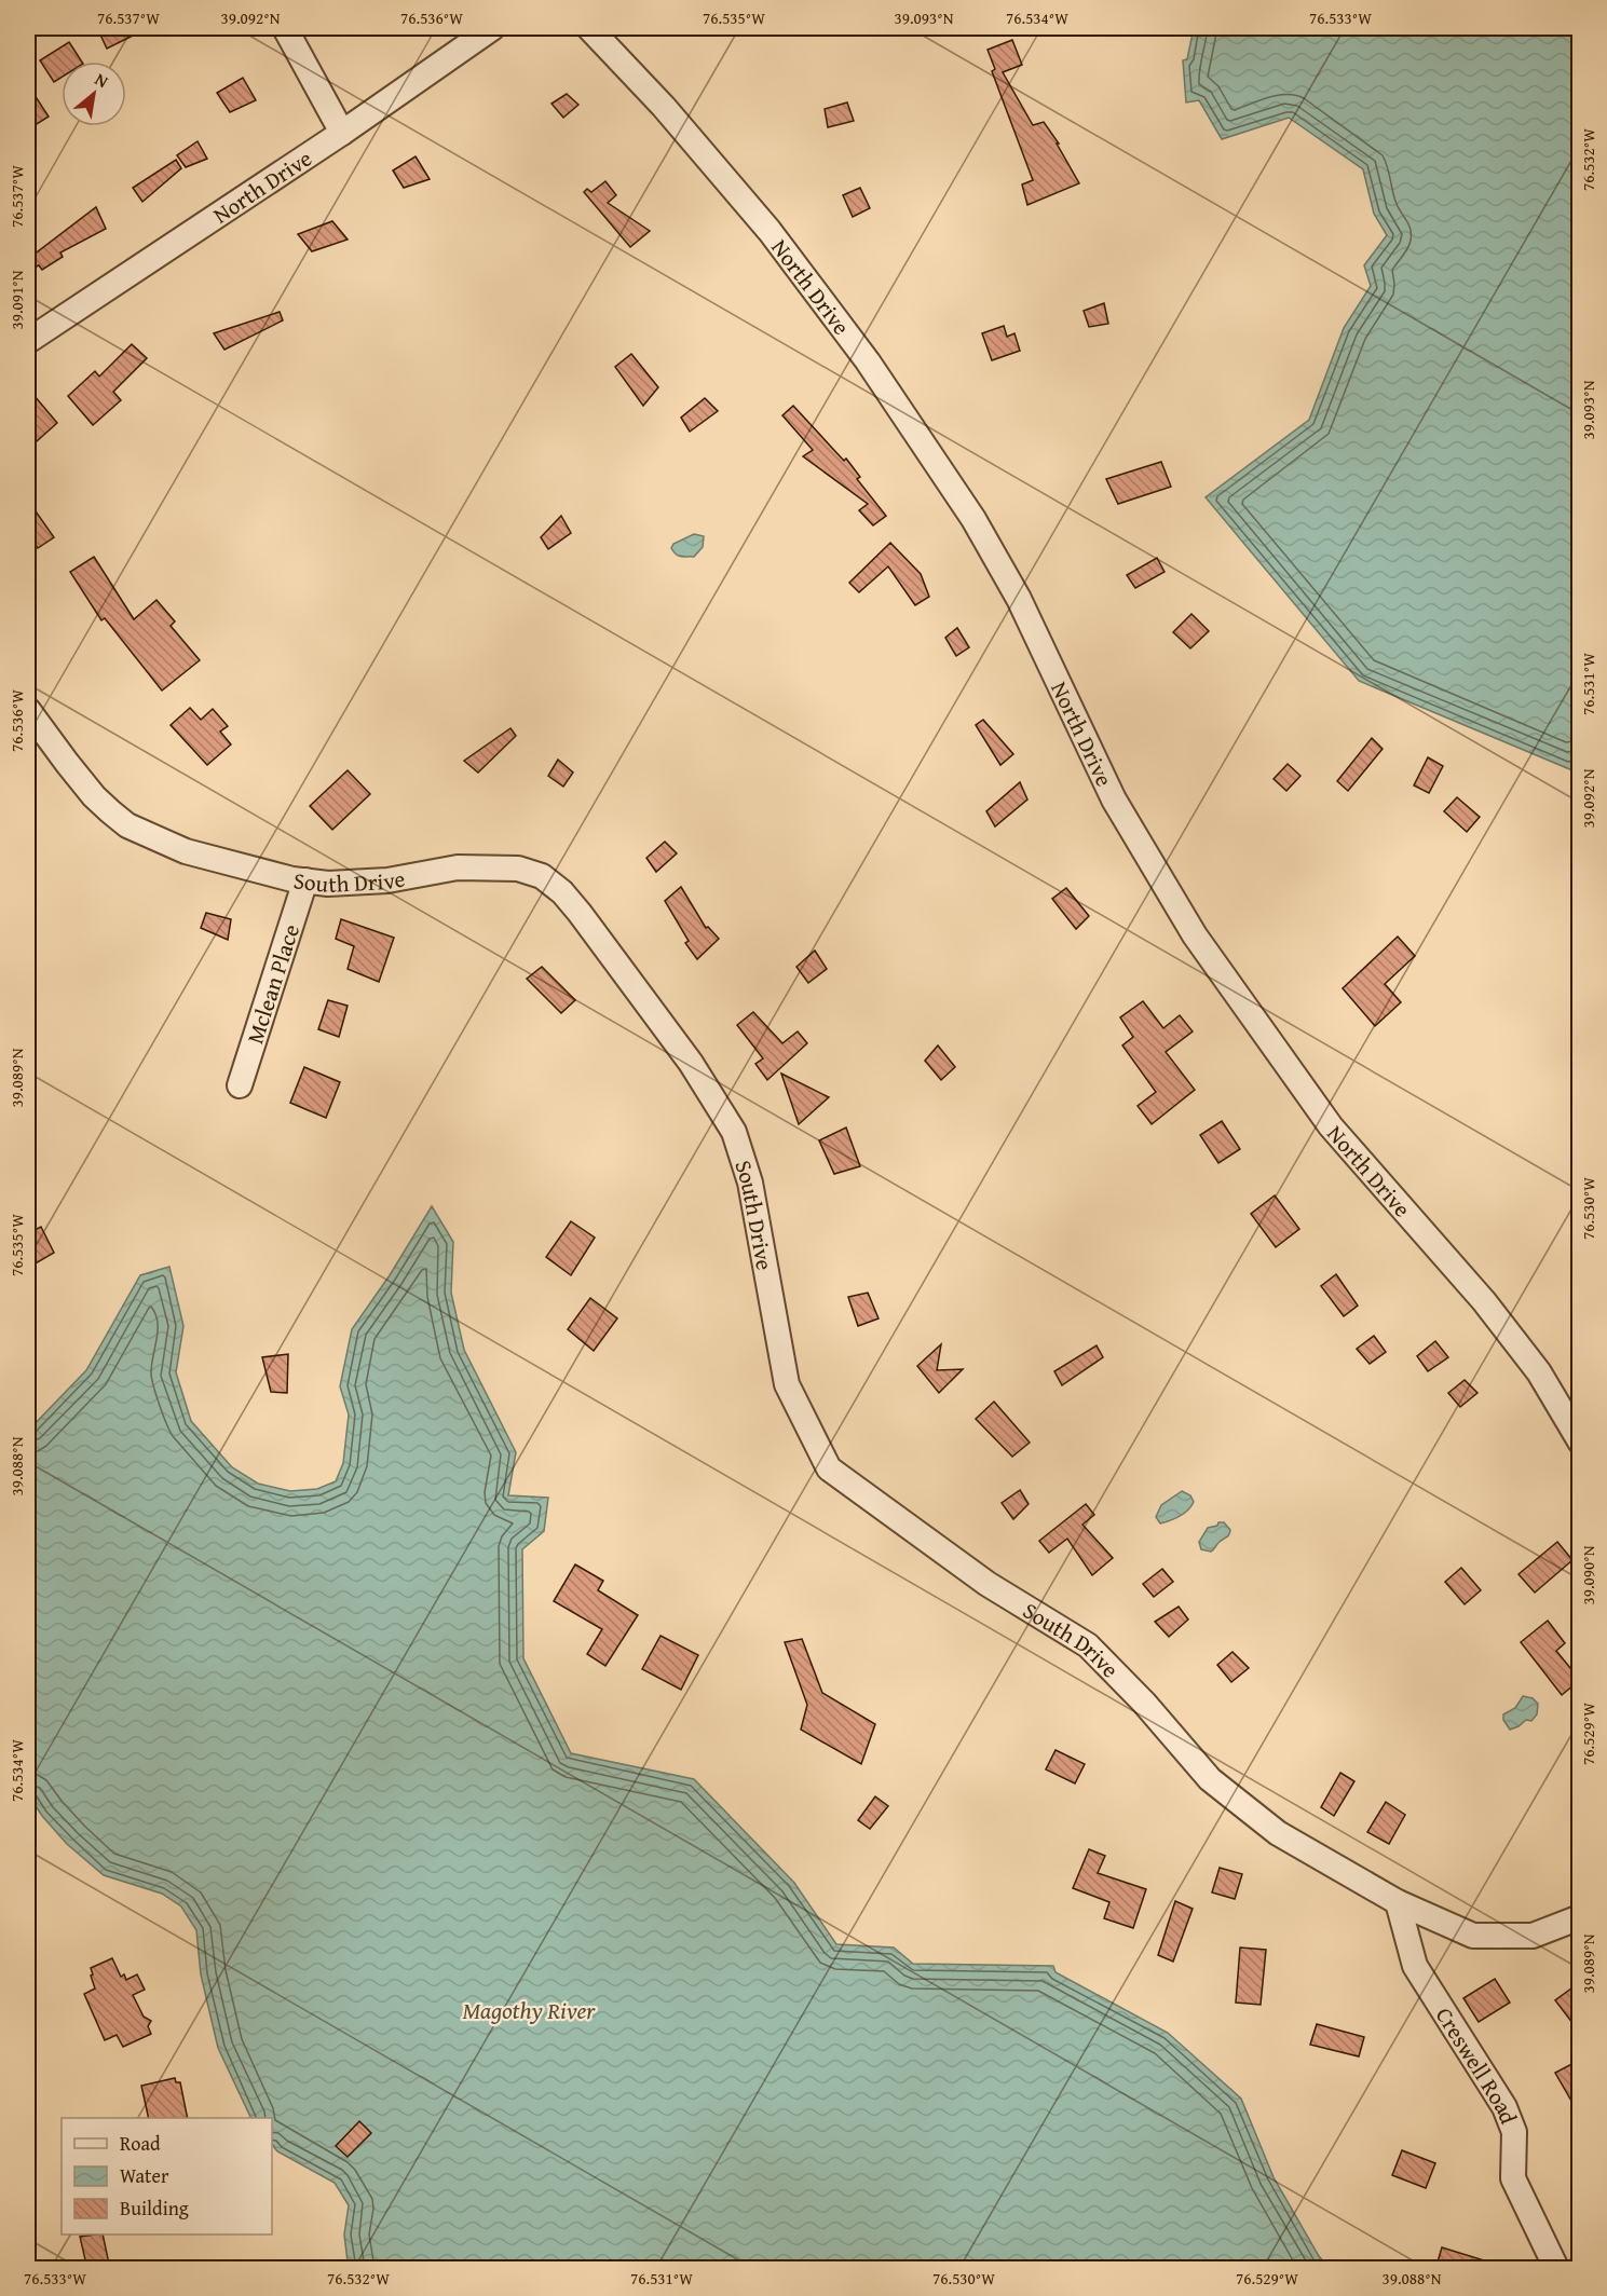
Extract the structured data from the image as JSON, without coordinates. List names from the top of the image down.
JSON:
{
  "streets": {
    "street": [
      "North Drive",
      "South Drive",
      "Mclean Place",
      "Creswell Road"
    ]
  },
  "crossings": [
    ["South Drive", "Mclean Place"],
    ["South Drive", "Creswell Road"]
  ],
  "water": ["Magothy River"],
  "legend": ["Road", "Water", "Building"],
  "north": "top right",
  "coordinates": [
    "76.537°W",
    "39.092°N",
    "76.536°W",
    "76.535°W",
    "39.093°N",
    "76.534°W",
    "76.533°W",
    "76.532°W",
    "39.091°N",
    "76.531°W",
    "39.089°N",
    "76.530°W",
    "39.088°N",
    "39.090°N",
    "76.529°W"
  ]
}
